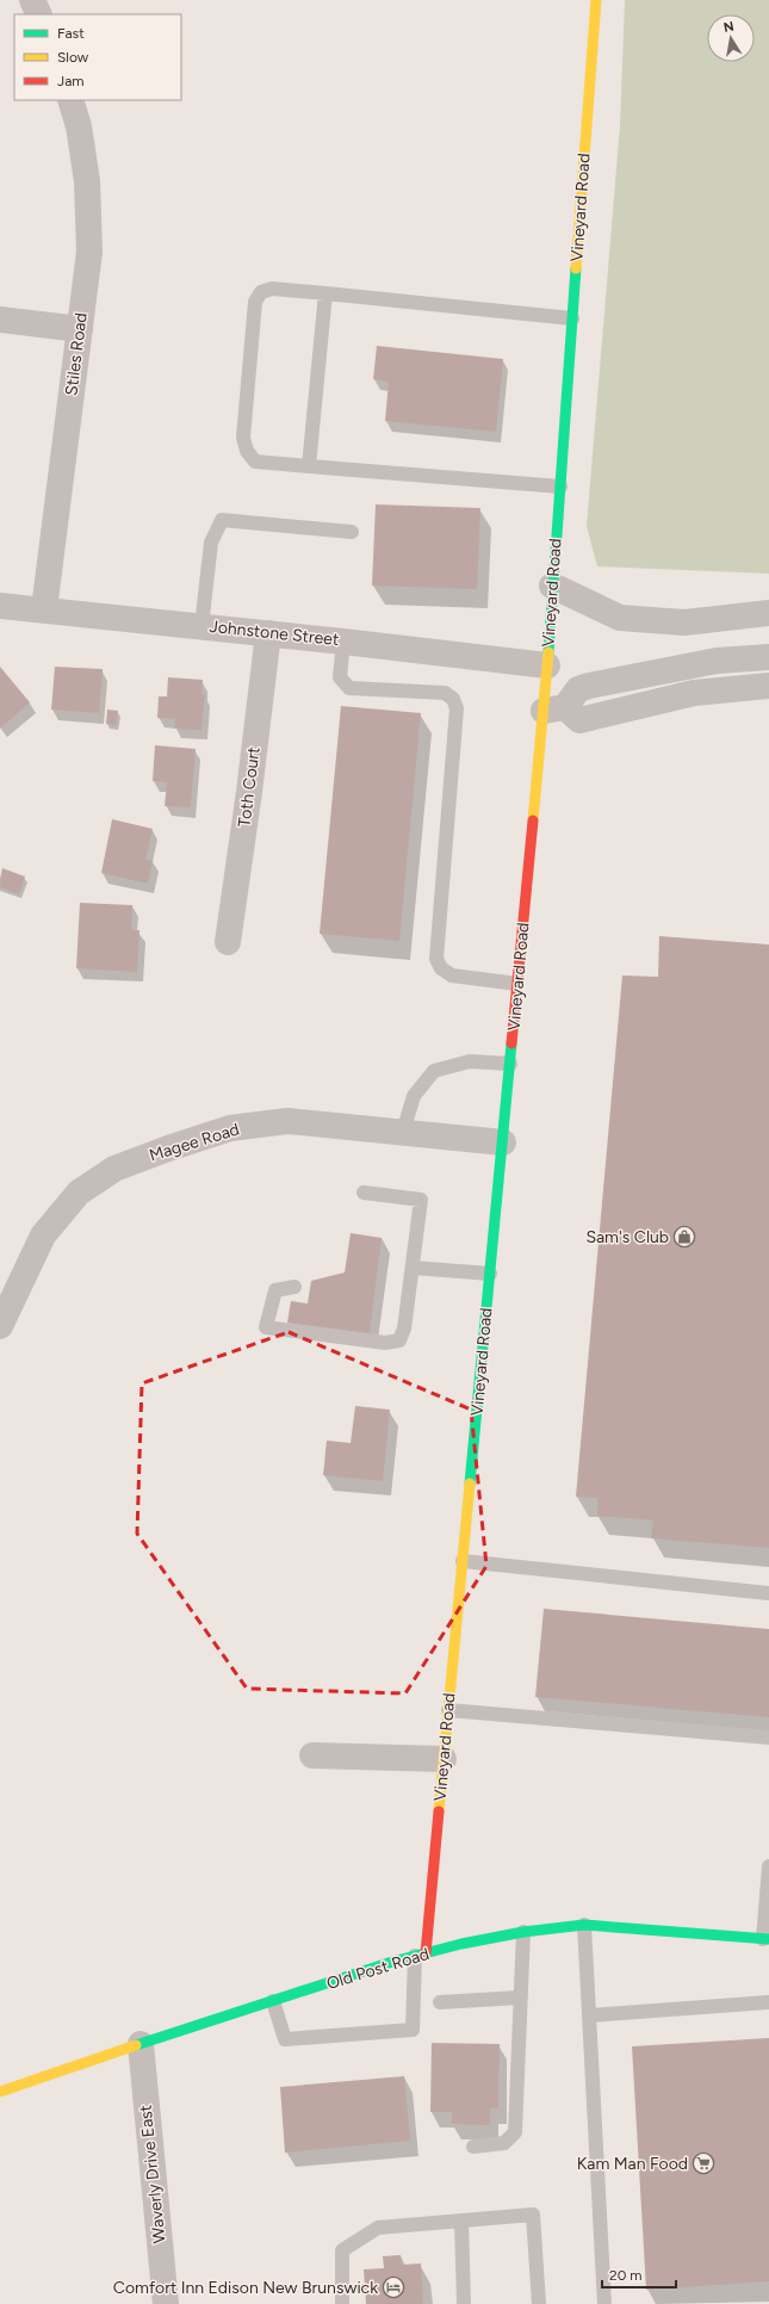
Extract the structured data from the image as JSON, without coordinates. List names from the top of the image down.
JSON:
{
  "streets": {
    "street": [
      "Vineyard Road",
      "Stiles Road",
      "Johnstone Street",
      "Toth Court",
      "Magee Road",
      "Old Post Road",
      "Waverly Drive East"
    ]
  },
  "crossings": [
    ["Vineyard Road", "Johnstone Street"],
    ["Vineyard Road", "Magee Road"],
    ["Vineyard Road", "Old Post Road"],
    ["Stiles Road", "Johnstone Street"],
    ["Johnstone Street", "Toth Court"],
    ["Old Post Road", "Waverly Drive East"]
  ],
  "places": {
    "shop": ["Sam's Club"],
    "supermarket": ["Kam Man Food"],
    "hotel": ["Comfort Inn Edison New Brunswick"]
  },
  "legend": ["Fast", "Slow", "Jam"],
  "scale_bar": "20 m",
  "north": "top"
}
